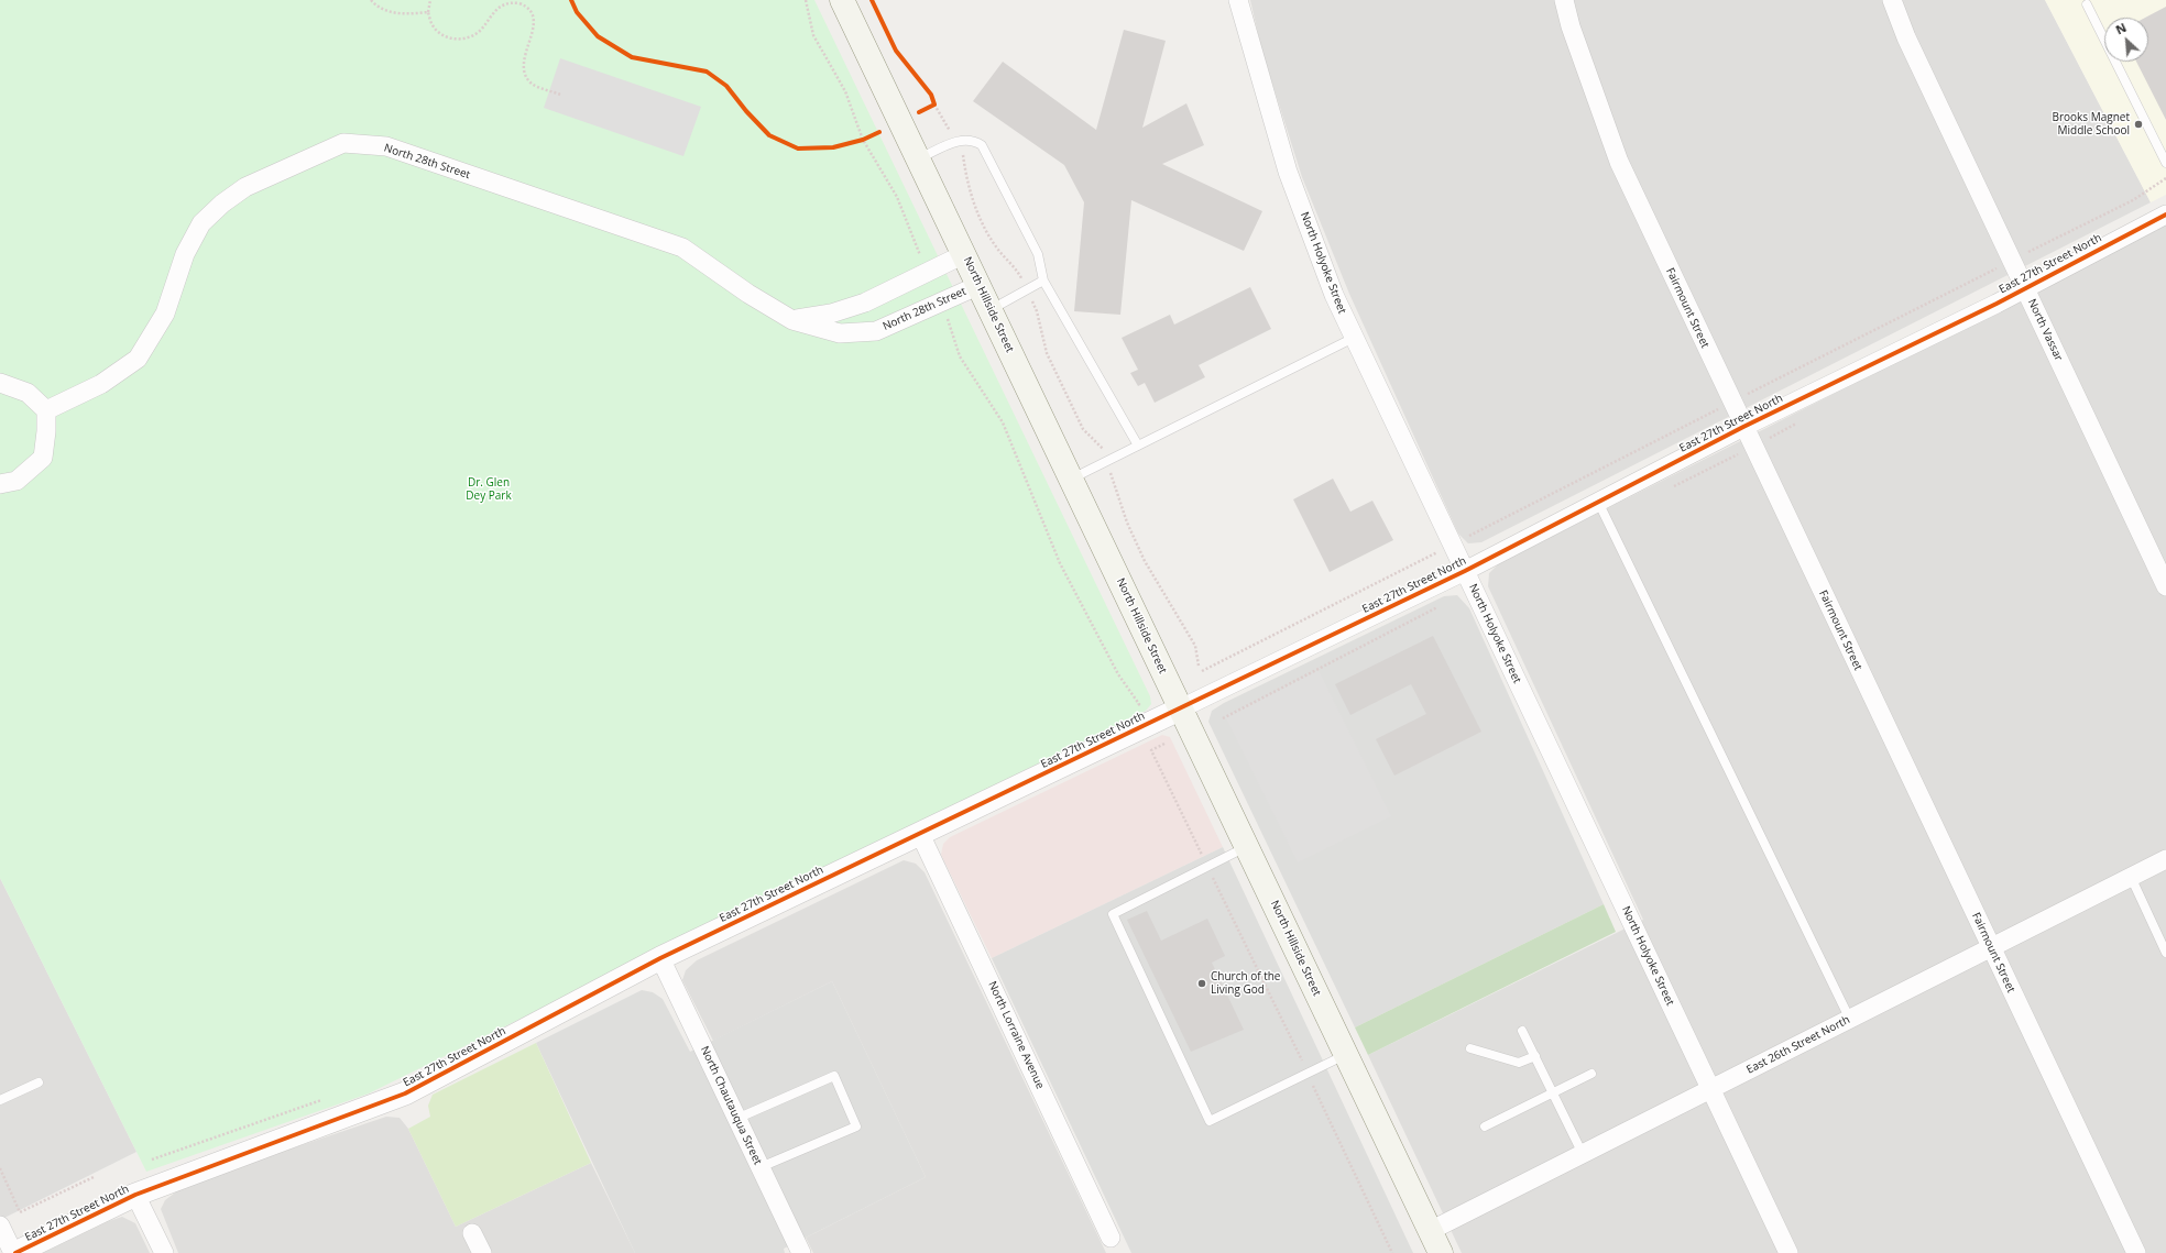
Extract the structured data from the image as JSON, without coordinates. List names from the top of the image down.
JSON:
{
  "streets": {
    "main road": ["North Hillside Street"],
    "street": [
      "North 28th Street",
      "North Holyoke Street",
      "East 27th Street North",
      "Fairmount Street",
      "North Vassar",
      "North Lorraine Avenue",
      "East 26th Street North",
      "North Chautauqua Street"
    ]
  },
  "crossings": [
    ["North 28th Street", "North Hillside Street"],
    ["North Holyoke Street", "East 27th Street North"],
    ["North Holyoke Street", "East 26th Street North"],
    ["East 27th Street North", "North Hillside Street"],
    ["East 27th Street North", "Fairmount Street"],
    ["East 27th Street North", "North Vassar"],
    ["East 27th Street North", "North Lorraine Avenue"],
    ["East 27th Street North", "North Chautauqua Street"],
    ["North Hillside Street", "East 26th Street North"],
    ["Fairmount Street", "East 26th Street North"]
  ],
  "parks": ["Dr. Glen Dey Park"],
  "places": ["Brooks Magnet Middle School", "Church of the Living God"],
  "north": "top left"
}
